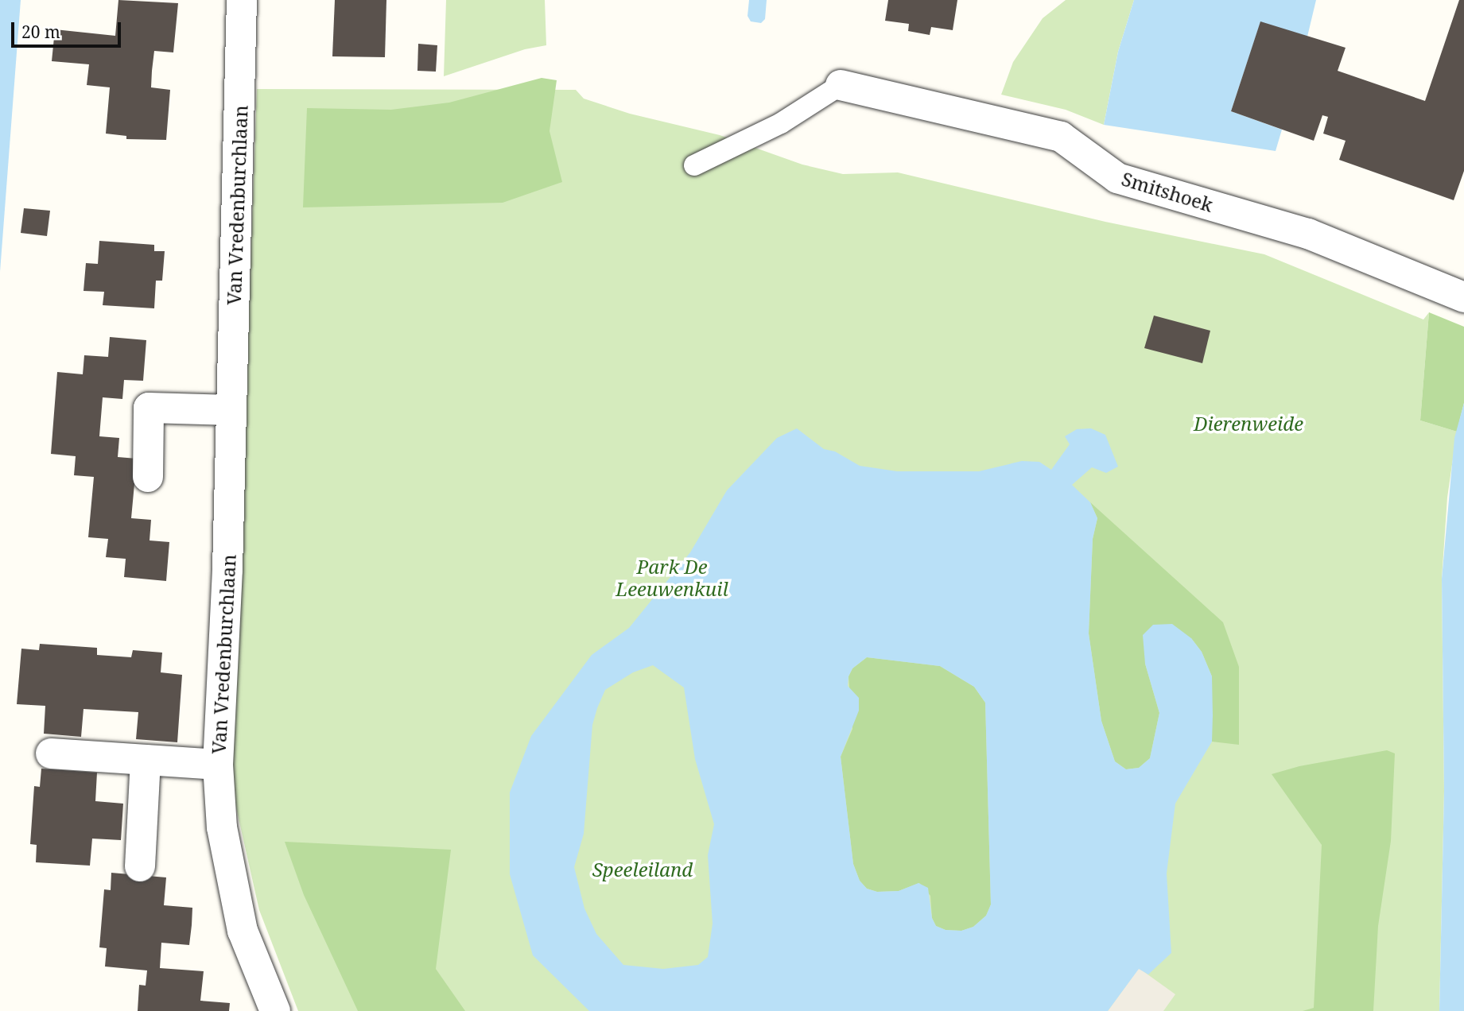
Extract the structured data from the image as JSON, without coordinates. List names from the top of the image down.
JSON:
{
  "streets": {
    "street": ["Smitshoek", "Van Vredenburchlaan"]
  },
  "parks": ["Dierenweide", "Park De Leeuwenkuil", "Speeleiland"],
  "scale_bar": "20 m"
}
